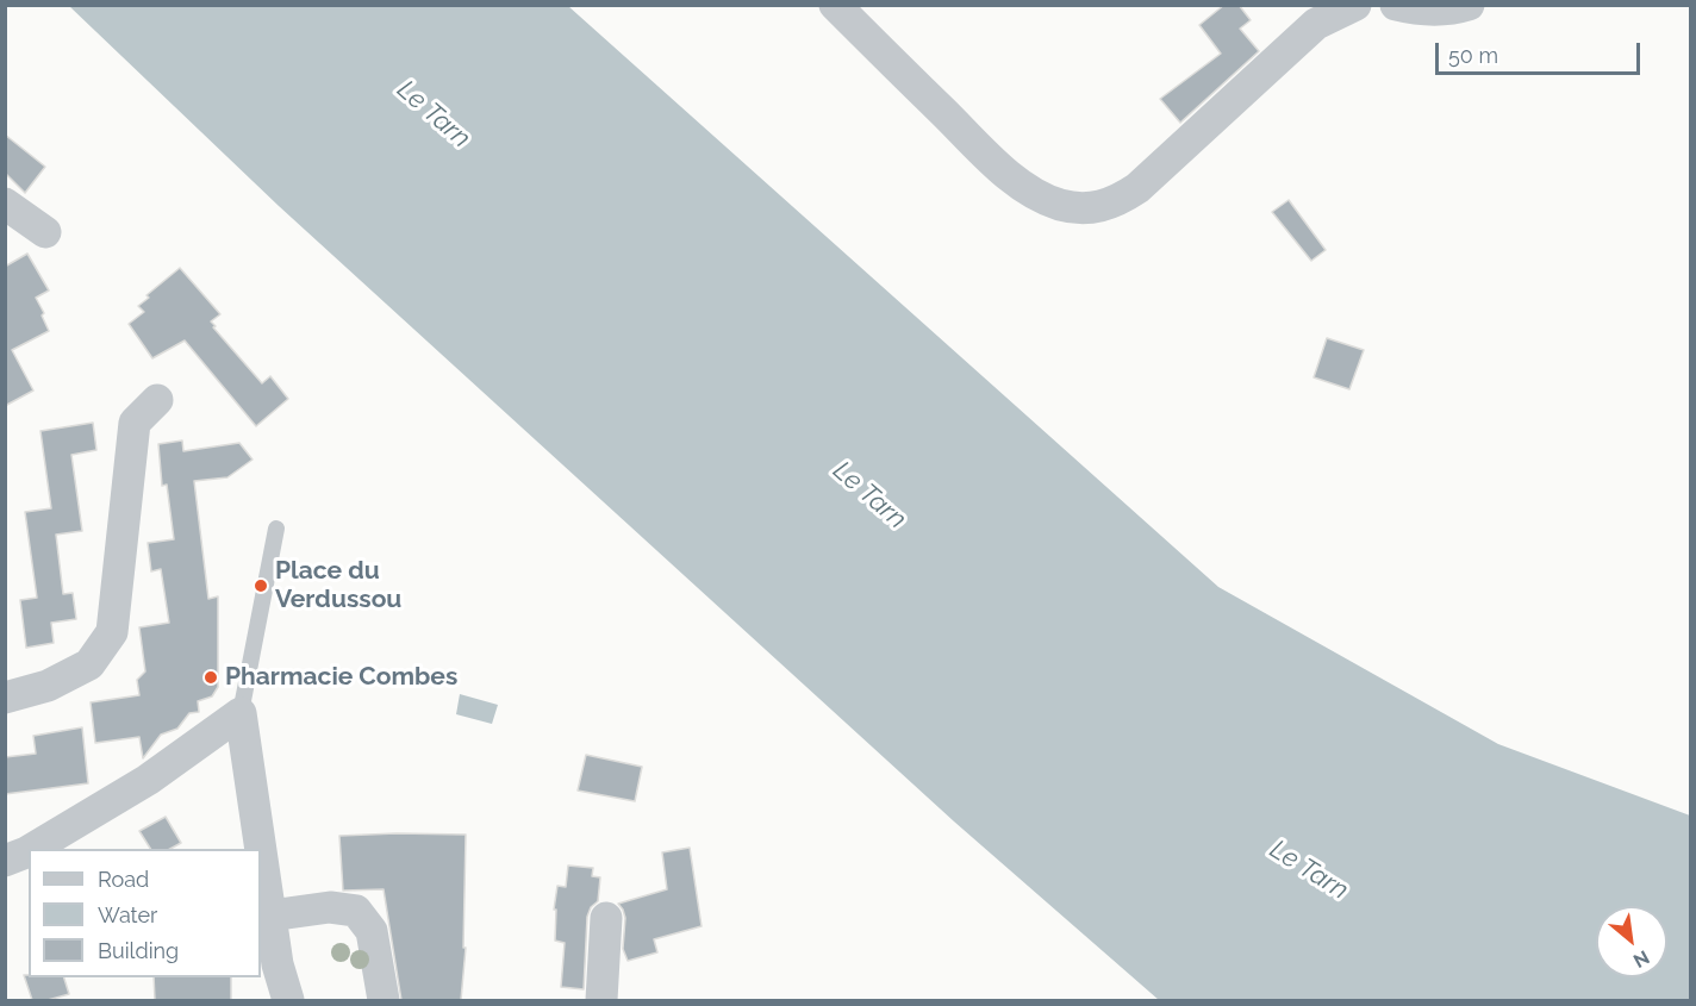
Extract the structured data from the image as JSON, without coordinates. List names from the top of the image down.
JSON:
{
  "water": ["Le Tarn"],
  "places": ["Place du Verdussou", "Pharmacie Combes"],
  "legend": ["Road", "Water", "Building"],
  "scale_bar": "50 m",
  "north": "bottom right"
}
